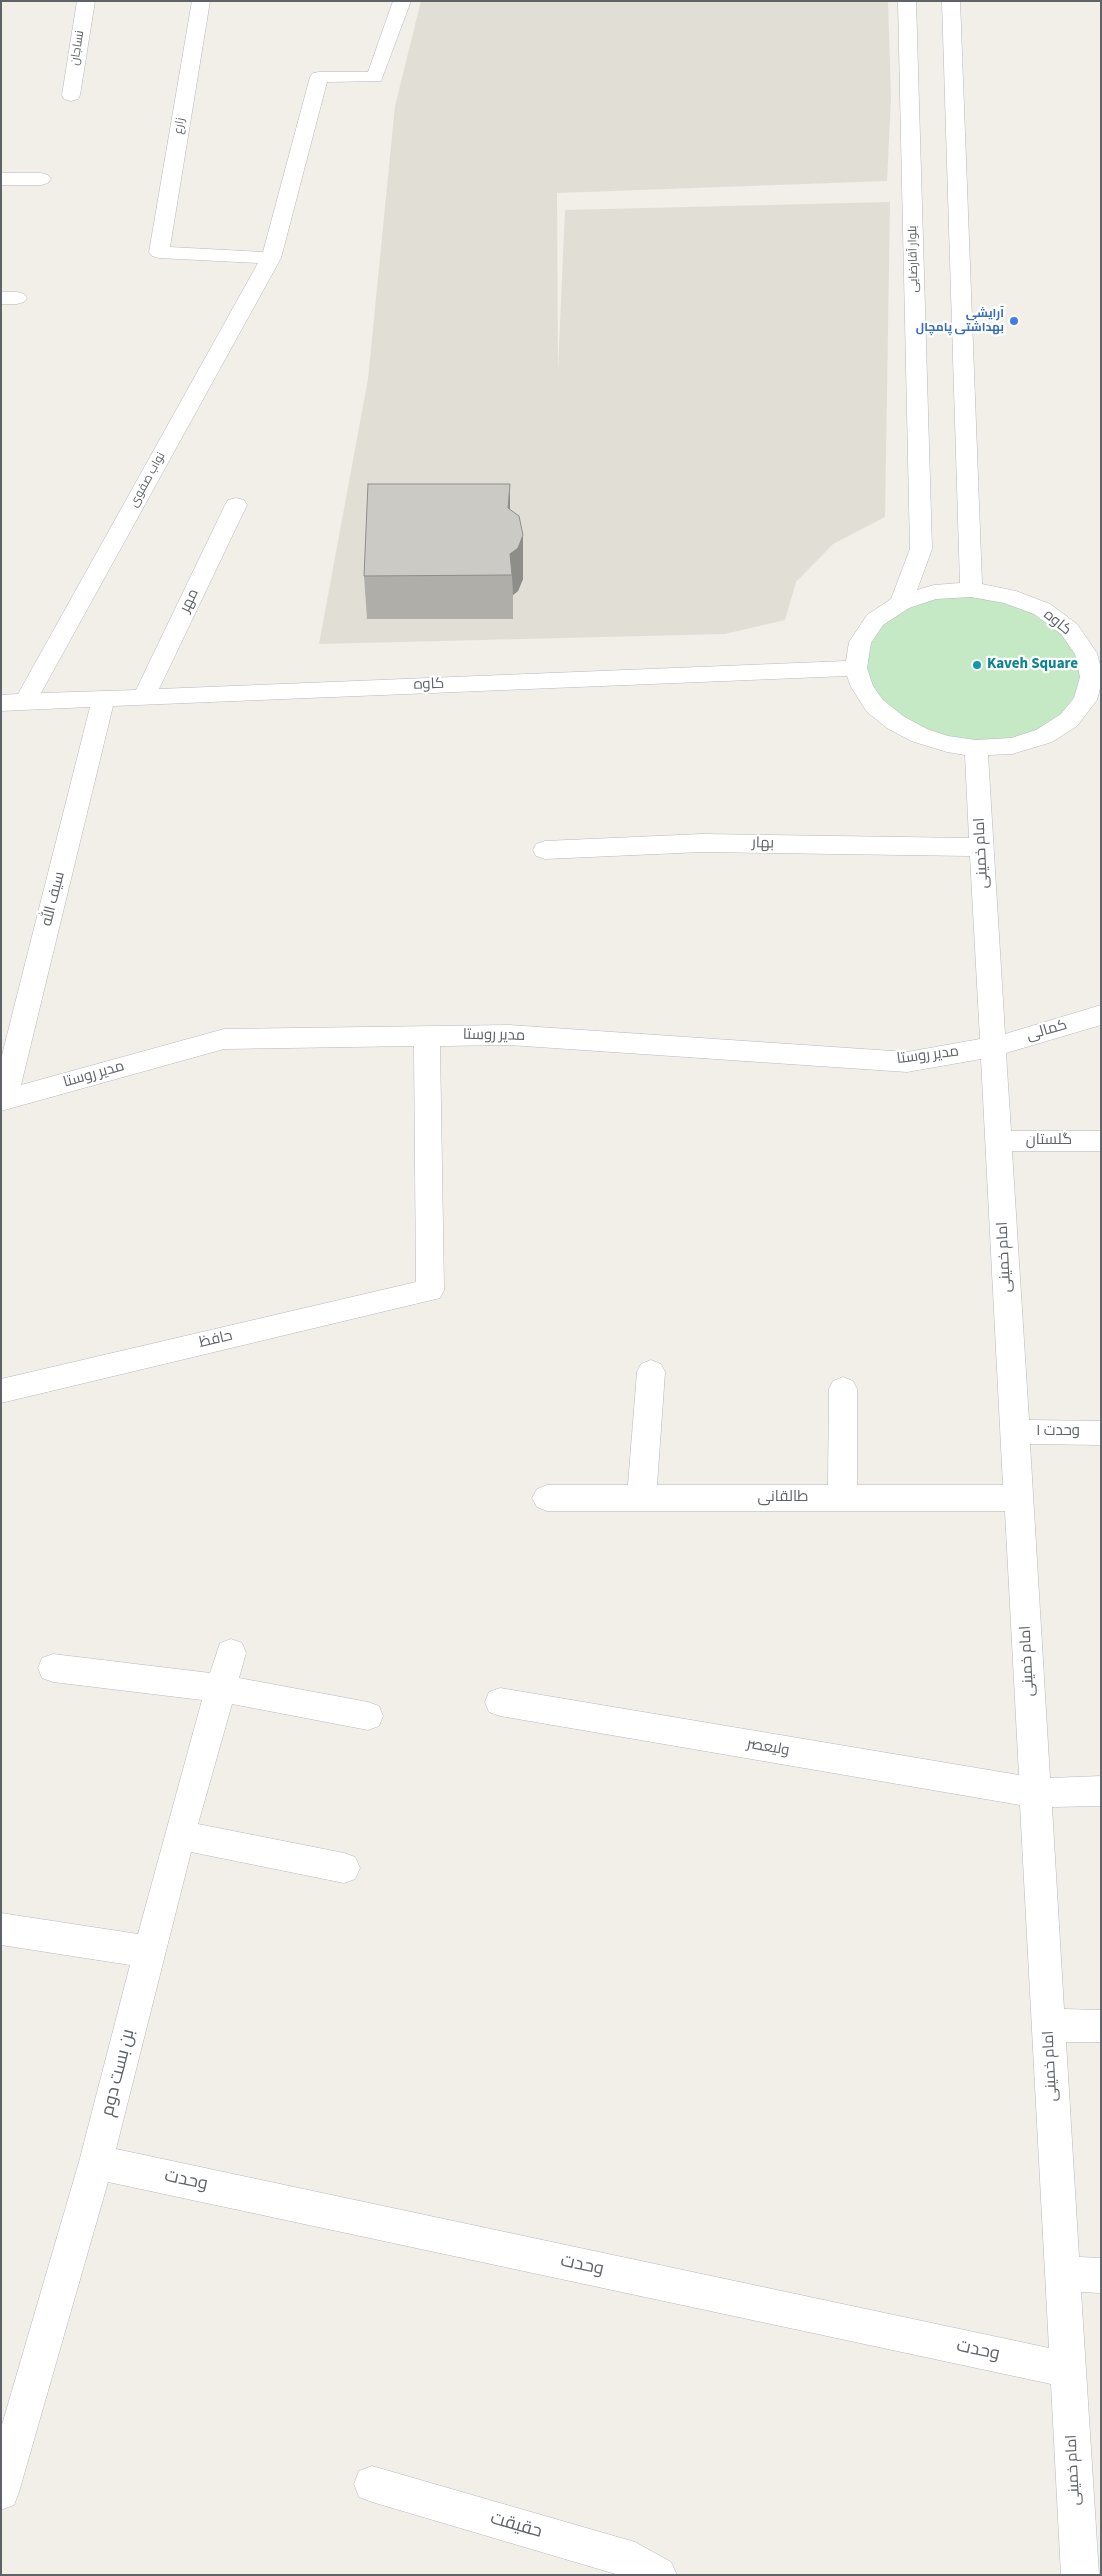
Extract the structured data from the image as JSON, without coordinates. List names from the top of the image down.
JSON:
{
  "streets": {
    "street": [
      "نساجان",
      "زارع",
      "بلوار آقارضایی",
      "نواب صفوی",
      "مهر",
      "کاوه",
      "بهار",
      "امام خمینی",
      "سیف الله",
      "کمالی",
      "مدیر روستا",
      "گلستان",
      "حافظ",
      "وحدت ۱",
      "طالقانی",
      "ولیعصر",
      "بن بست دوم",
      "وحدت",
      "حقیقت"
    ]
  },
  "crossings": [
    ["زارع", "نواب صفوی"],
    ["بلوار آقارضایی", "کاوه"],
    ["نواب صفوی", "کاوه"],
    ["مهر", "کاوه"],
    ["کاوه", "امام خمینی"],
    ["کاوه", "سیف الله"],
    ["بهار", "امام خمینی"],
    ["امام خمینی", "کمالی"],
    ["امام خمینی", "مدیر روستا"],
    ["امام خمینی", "گلستان"],
    ["امام خمینی", "وحدت ۱"],
    ["امام خمینی", "طالقانی"],
    ["امام خمینی", "ولیعصر"],
    ["امام خمینی", "وحدت"],
    ["سیف الله", "مدیر روستا"],
    ["کمالی", "مدیر روستا"],
    ["مدیر روستا", "حافظ"],
    ["بن بست دوم", "وحدت"]
  ],
  "places": ["آرایشی بهداشتی پامچال", "Kaveh Square"]
}
